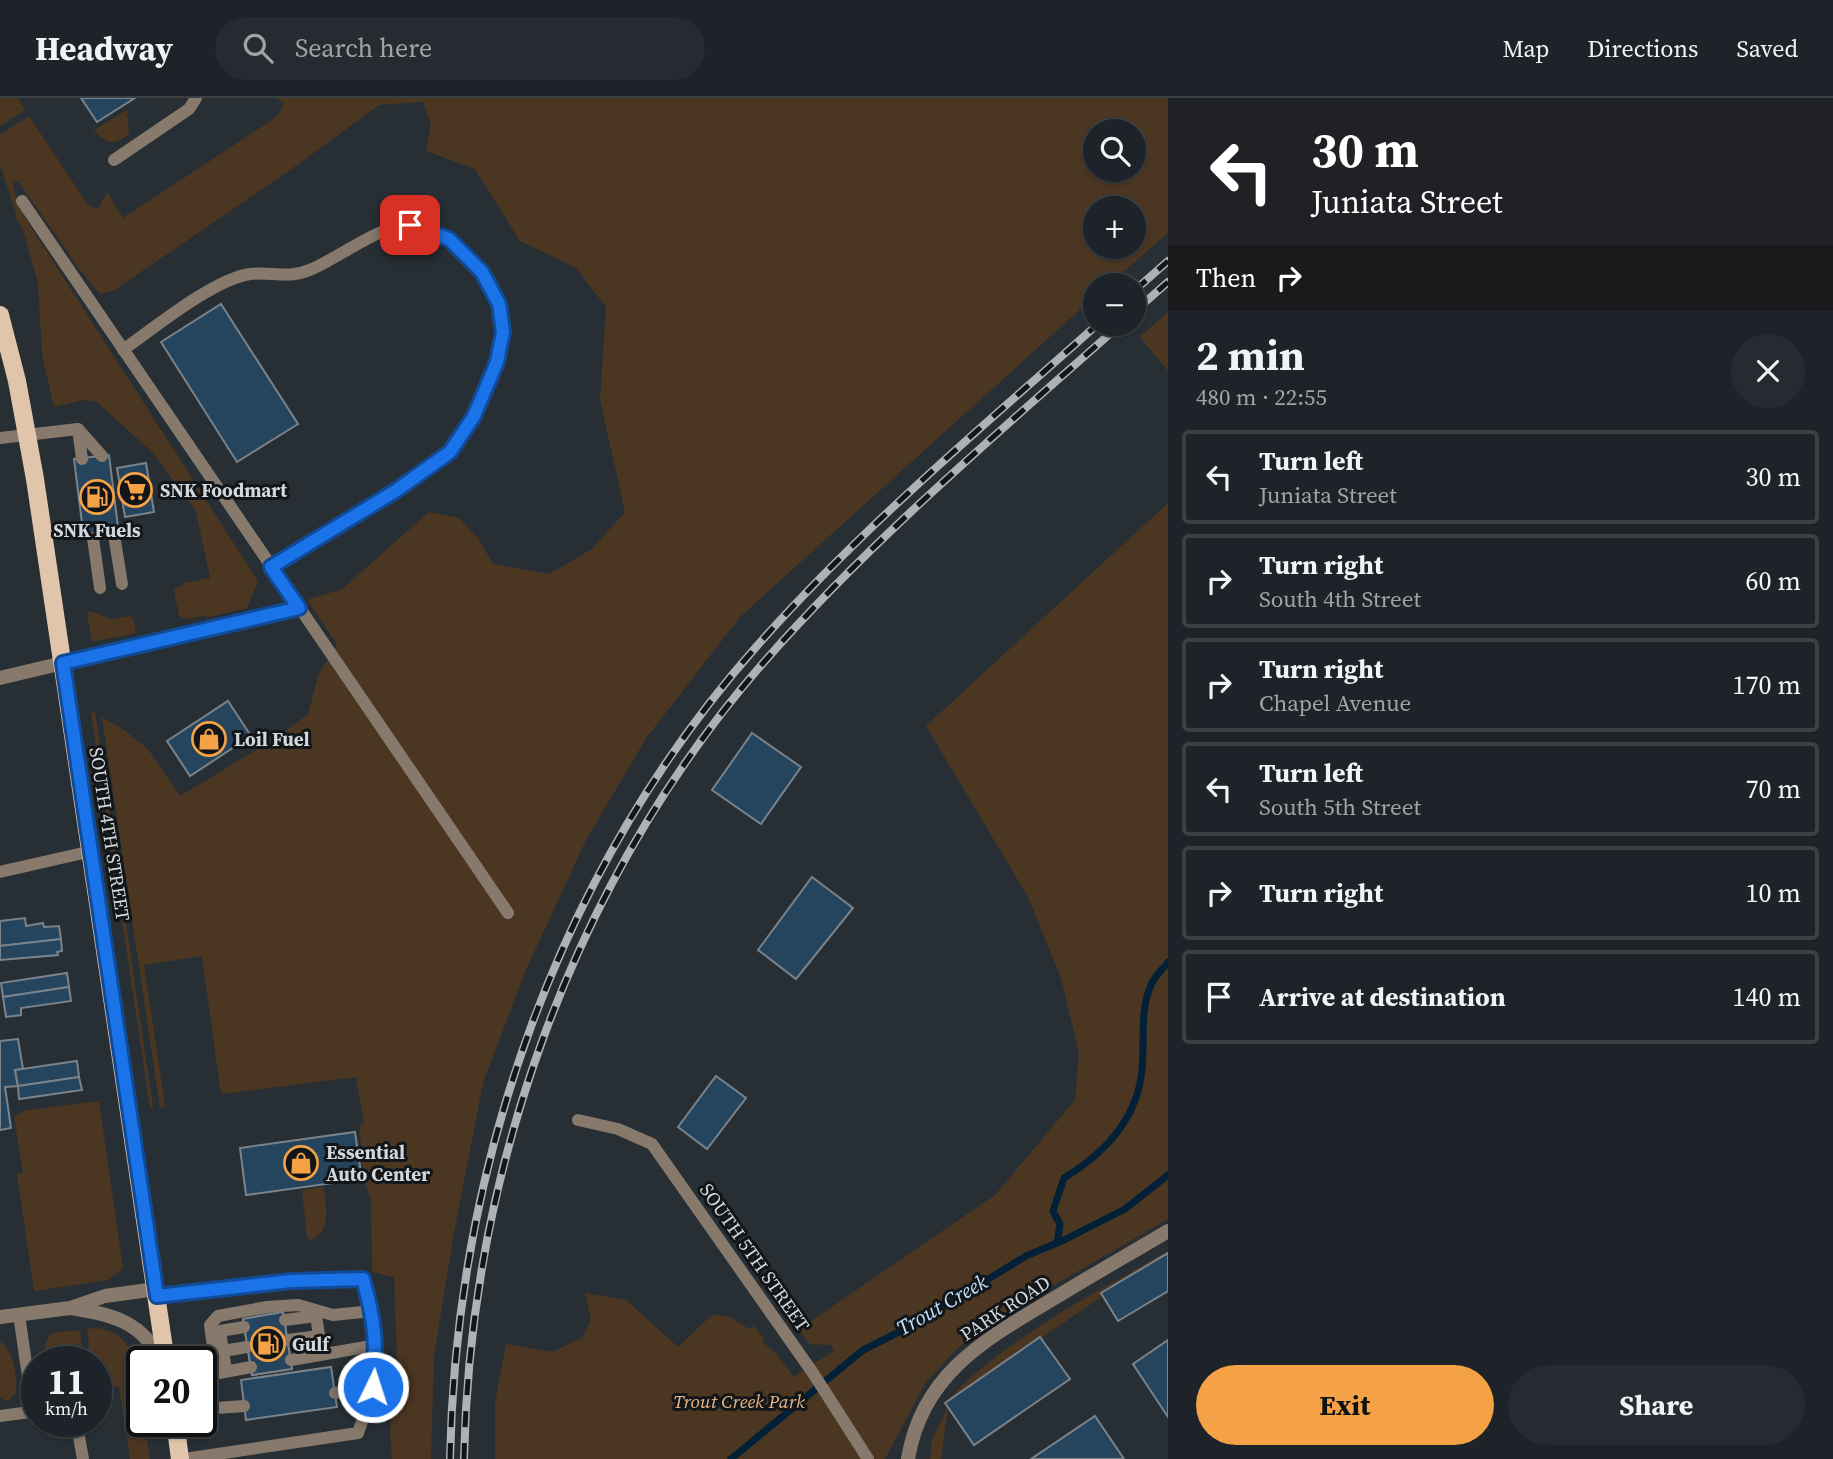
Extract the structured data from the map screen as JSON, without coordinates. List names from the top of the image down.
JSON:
{
  "streets": {
    "main road": ["SOUTH 4TH STREET"],
    "street": ["PARK ROAD"],
    "lane": ["SOUTH 5TH STREET"]
  },
  "water": ["Trout Creek"],
  "parks": ["Trout Creek Park"],
  "places": {
    "supermarket": ["SNK Foodmart"],
    "fuel station": ["SNK Fuels", "Gulf"],
    "shop": ["Loil Fuel", "Essential Auto Center"]
  },
  "page": {
    "header": "Headway",
    "search": "Search here",
    "nav": ["Map", "Directions", "Saved"],
    "turn": ["30 m", "Juniata Street"],
    "map_buttons": ["+", "−"],
    "then": "Then",
    "heading": ["2 min", "480 m · 22:55"],
    "list": [
      {
        "name": "Turn left",
        "note": "Juniata Street",
        "value": "30 m"
      },
      {
        "name": "Turn right",
        "note": "South 4th Street",
        "value": "60 m"
      },
      {
        "name": "Turn right",
        "note": "Chapel Avenue",
        "value": "170 m"
      },
      {
        "name": "Turn left",
        "note": "South 5th Street",
        "value": "70 m"
      },
      {
        "name": "Turn right",
        "value": "10 m"
      },
      {
        "name": "Arrive at destination",
        "value": "140 m"
      }
    ],
    "speed": "11 km/h",
    "limit": "20",
    "buttons": ["Exit", "Share"]
  }
}
